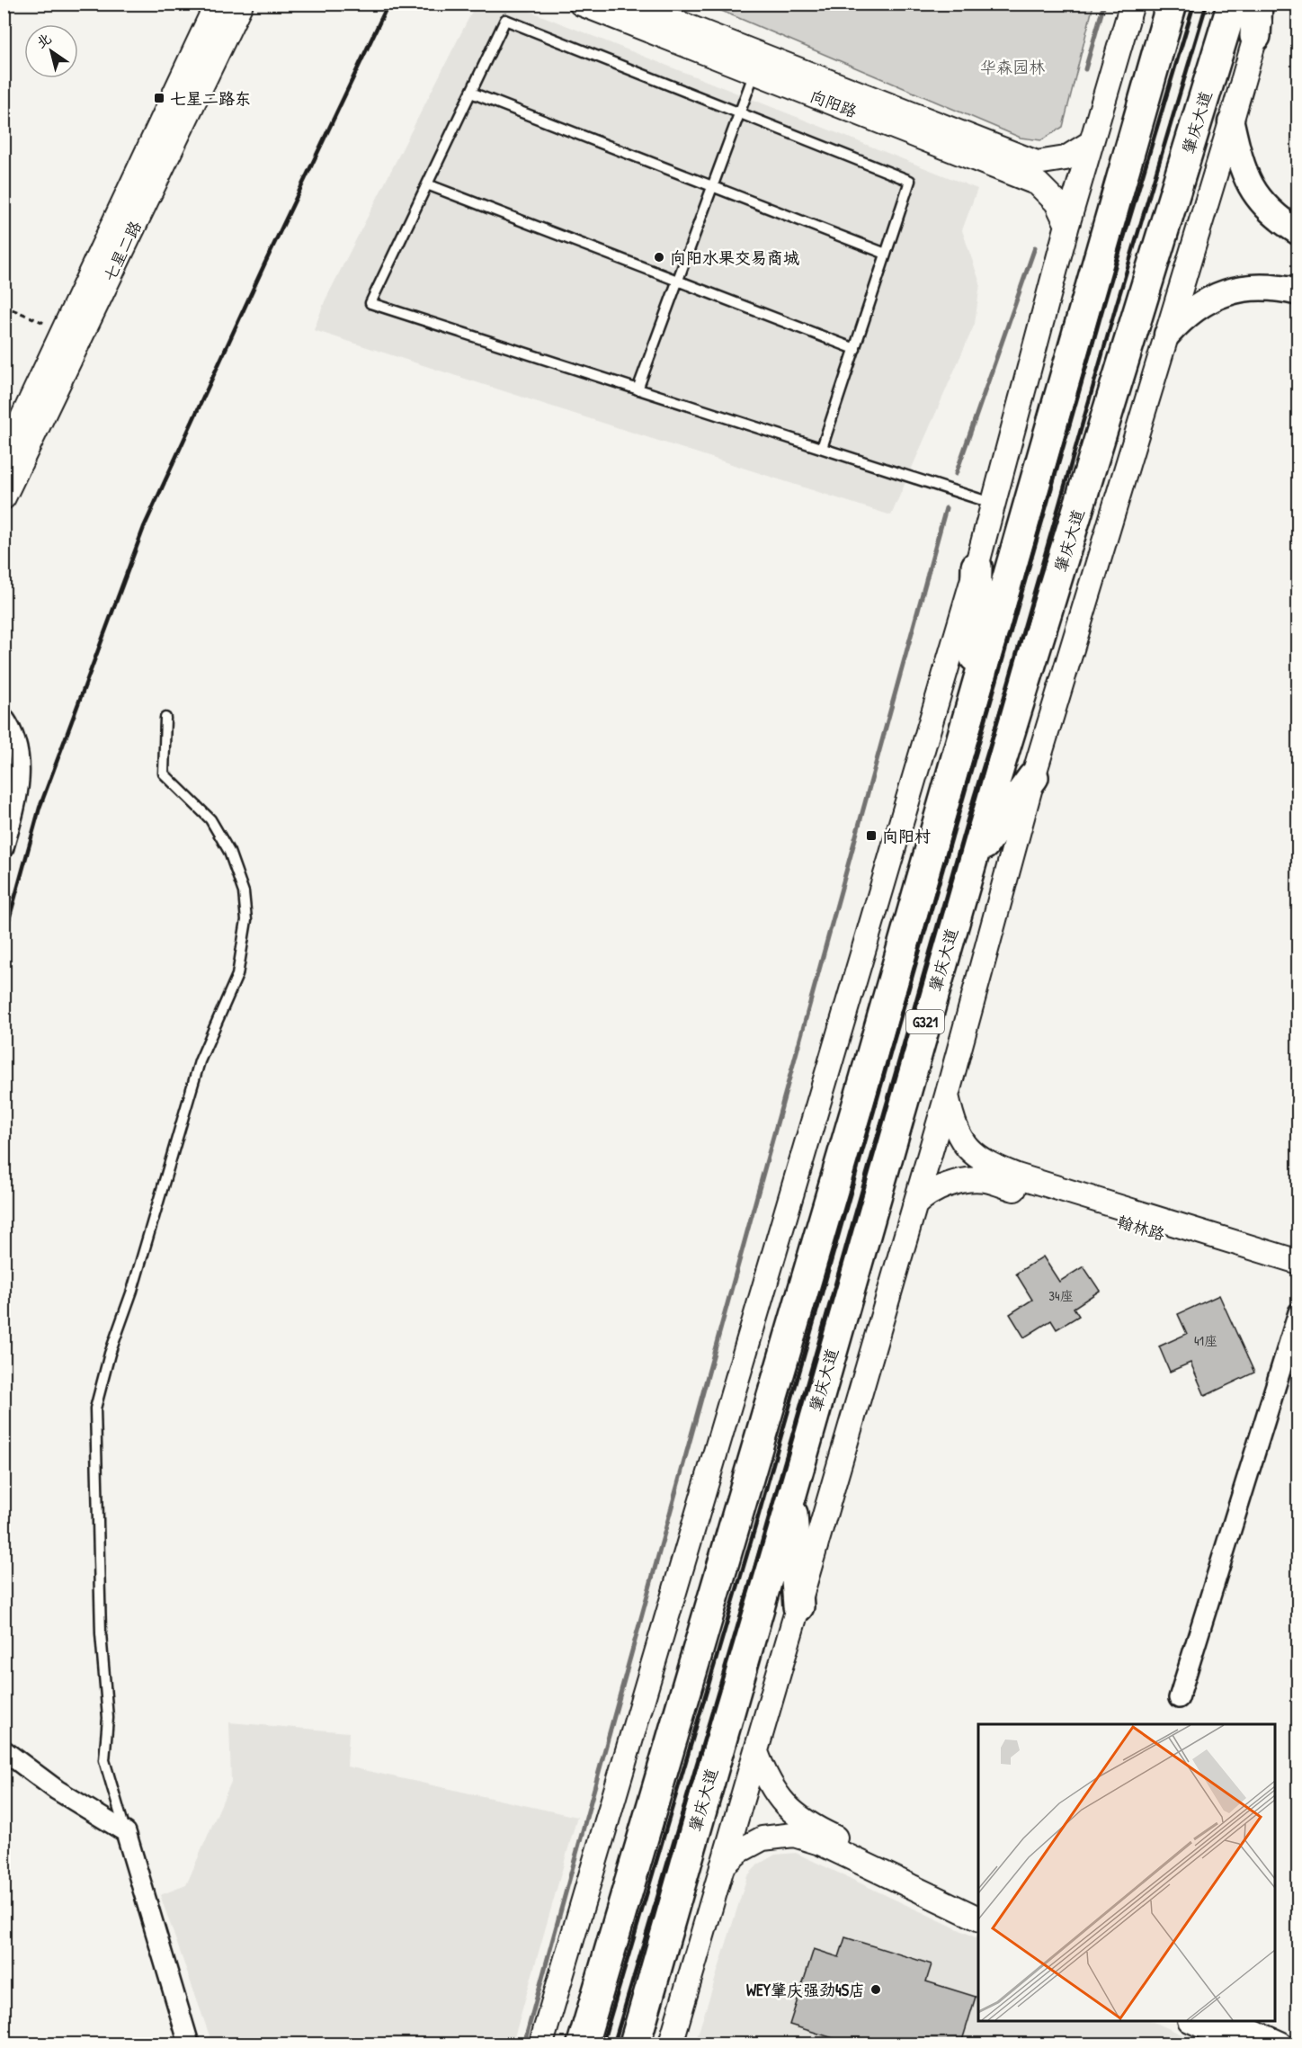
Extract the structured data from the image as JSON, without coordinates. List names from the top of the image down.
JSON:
{
  "streets": {
    "highway": ["肇庆大道", "G321"],
    "street": ["向阳路", "七星二路", "翰林路"]
  },
  "parks": ["华森园林"],
  "places": {
    "transit": ["七星二路东", "向阳村"],
    "other": ["向阳水果交易商城", "WEY肇庆强劲4S店"]
  },
  "house_numbers": ["34座", "41座"],
  "north": "top left"
}
